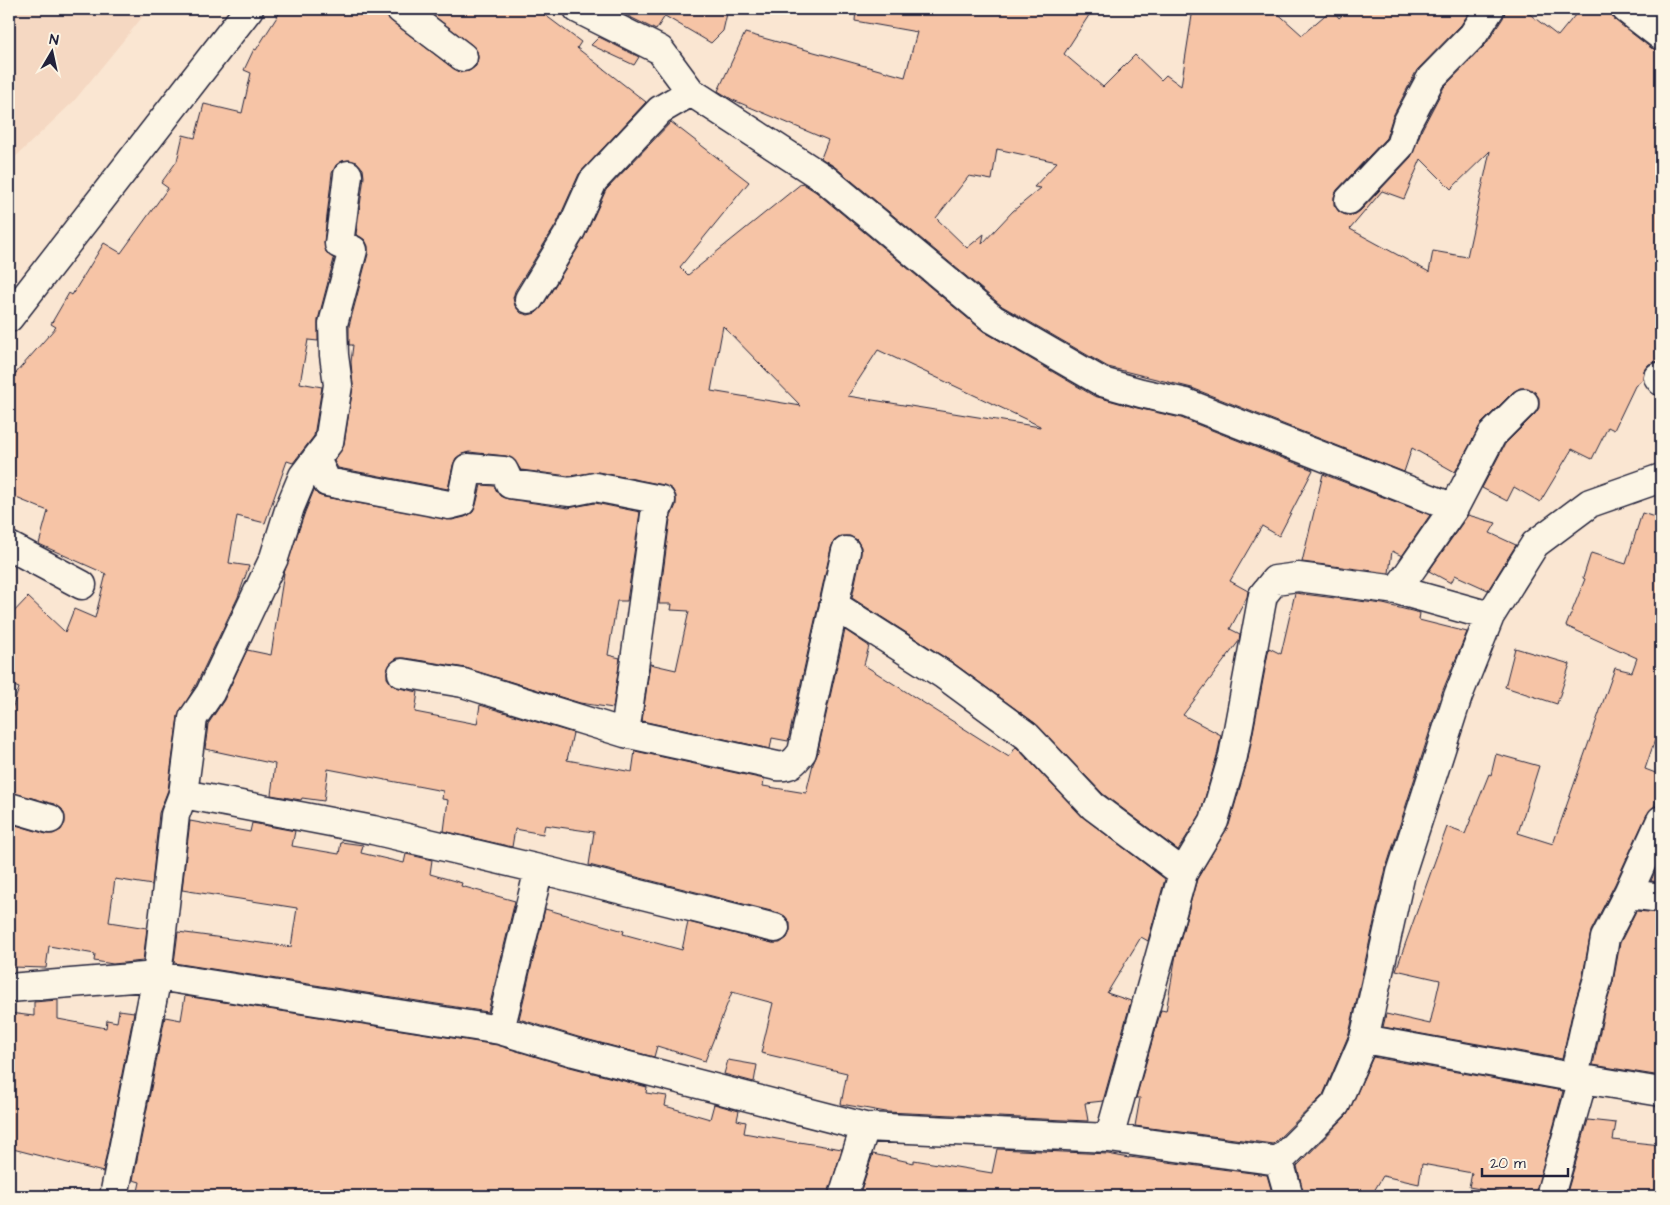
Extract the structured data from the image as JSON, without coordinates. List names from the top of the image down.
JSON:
{
  "scale_bar": "20 m",
  "north": "top"
}
